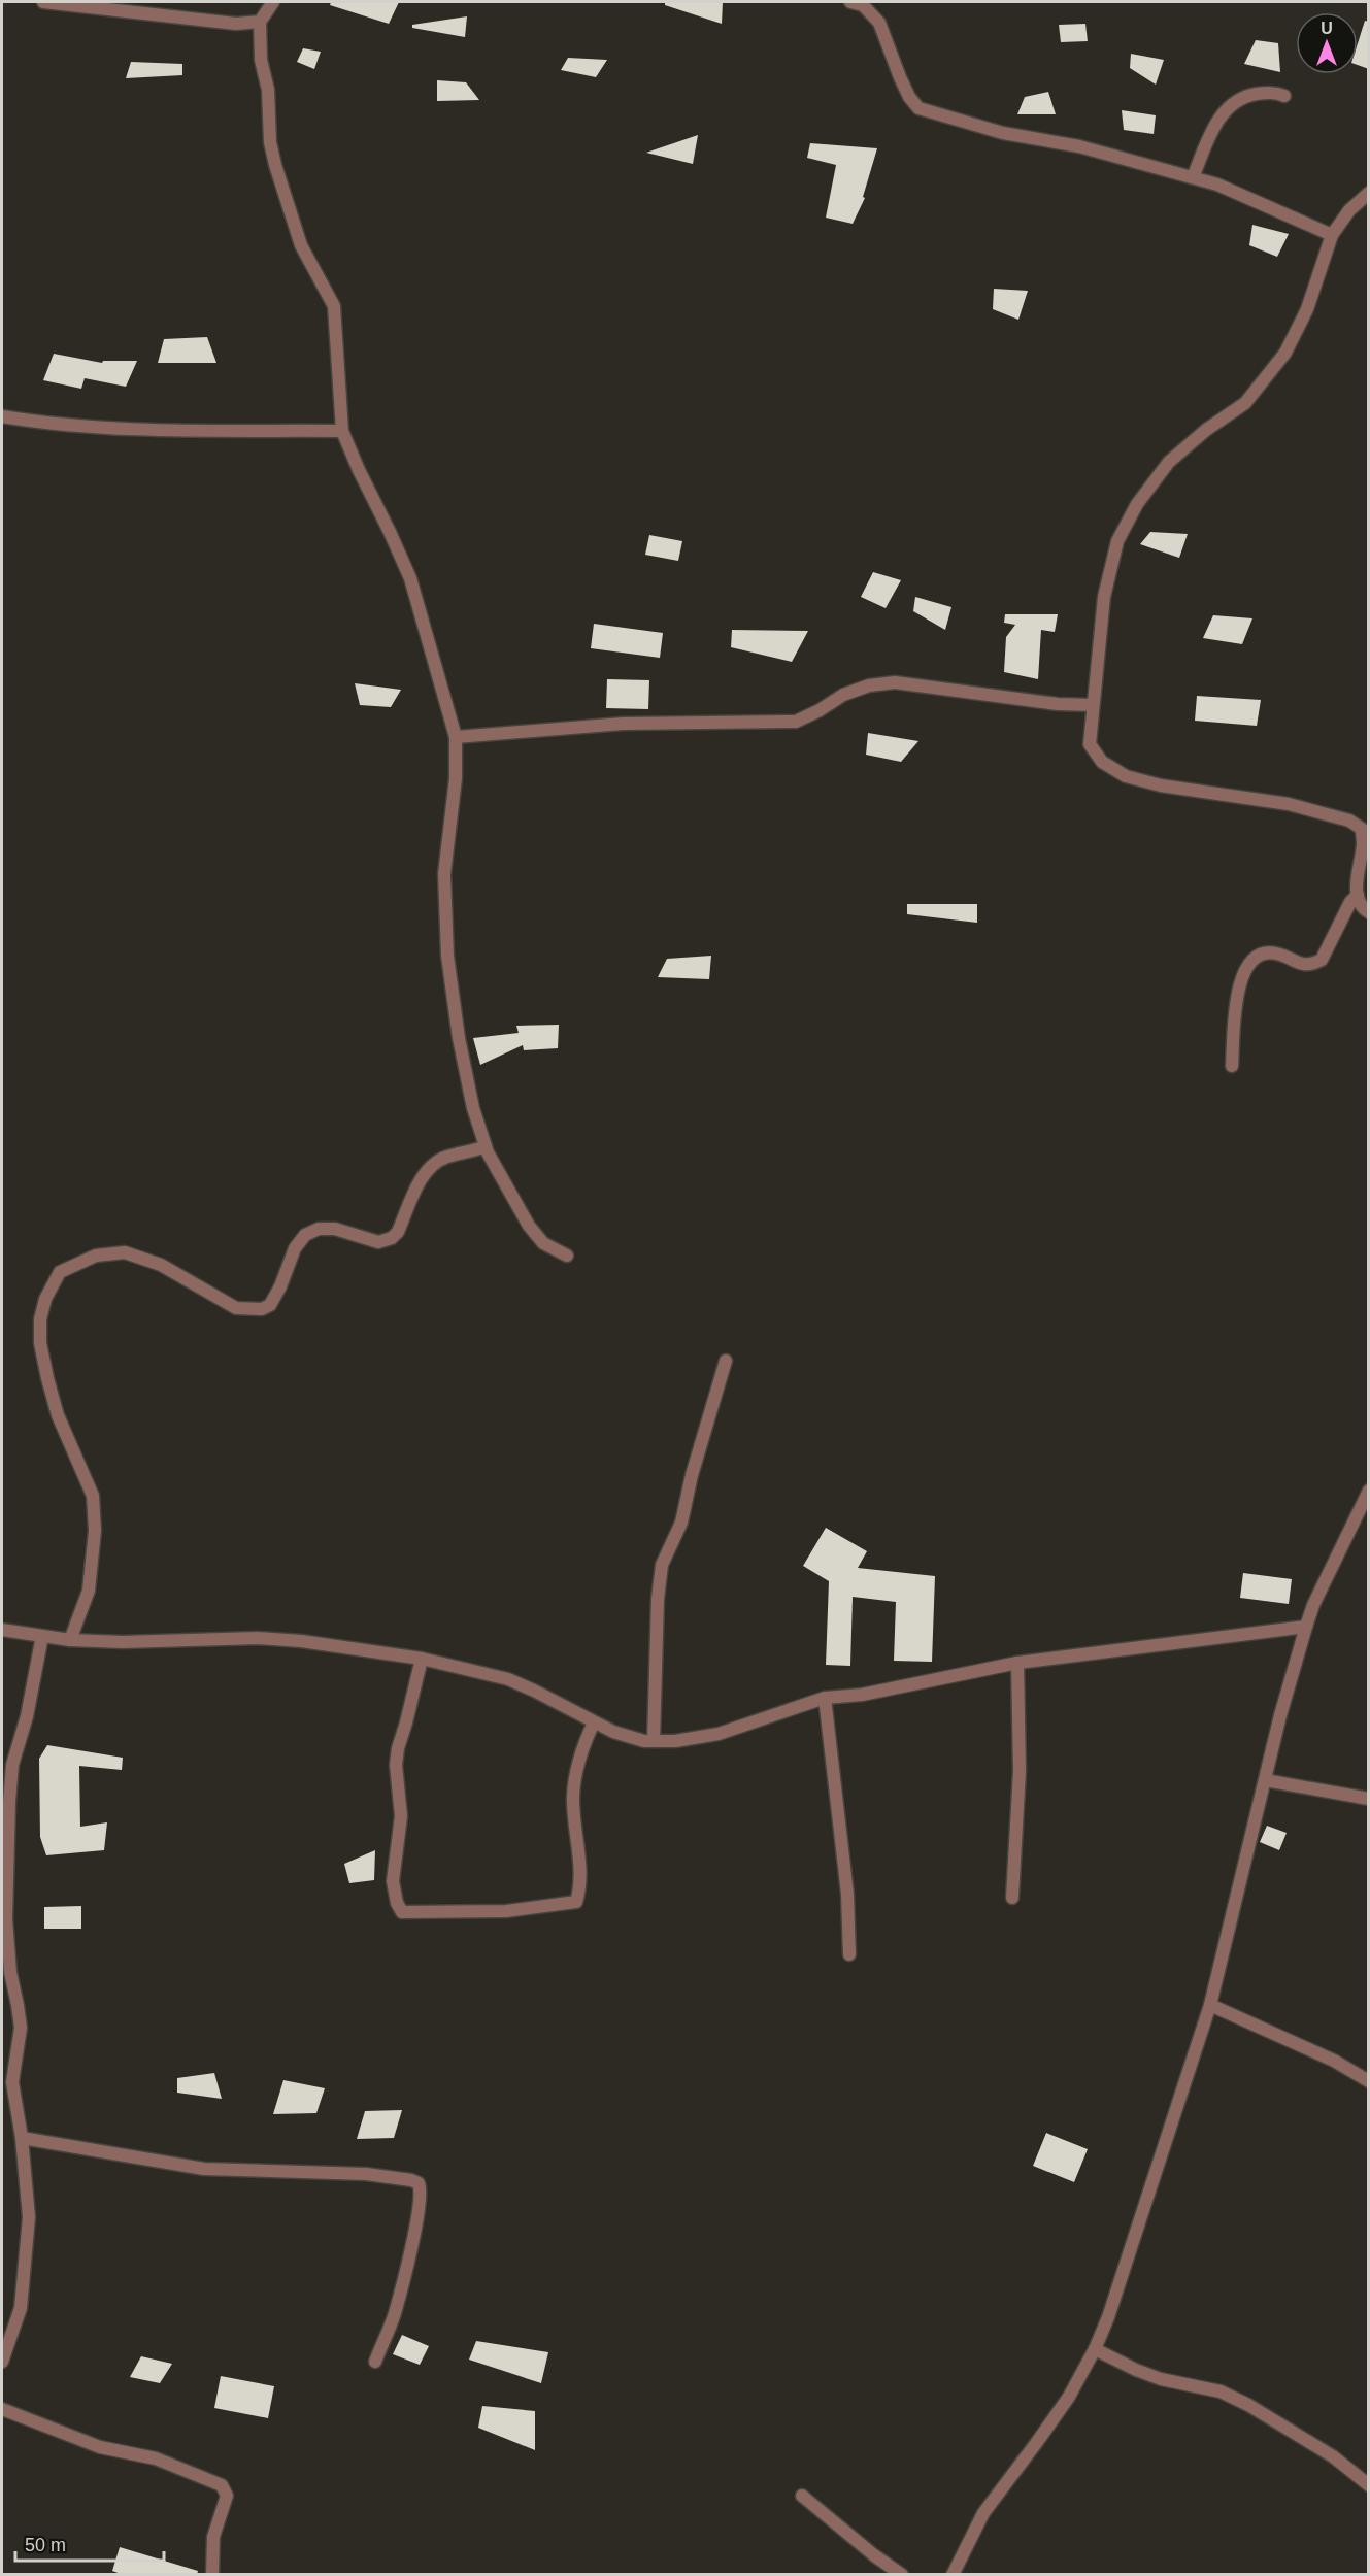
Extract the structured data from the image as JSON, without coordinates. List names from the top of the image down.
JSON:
{
  "scale_bar": "50 m",
  "north": "top"
}
